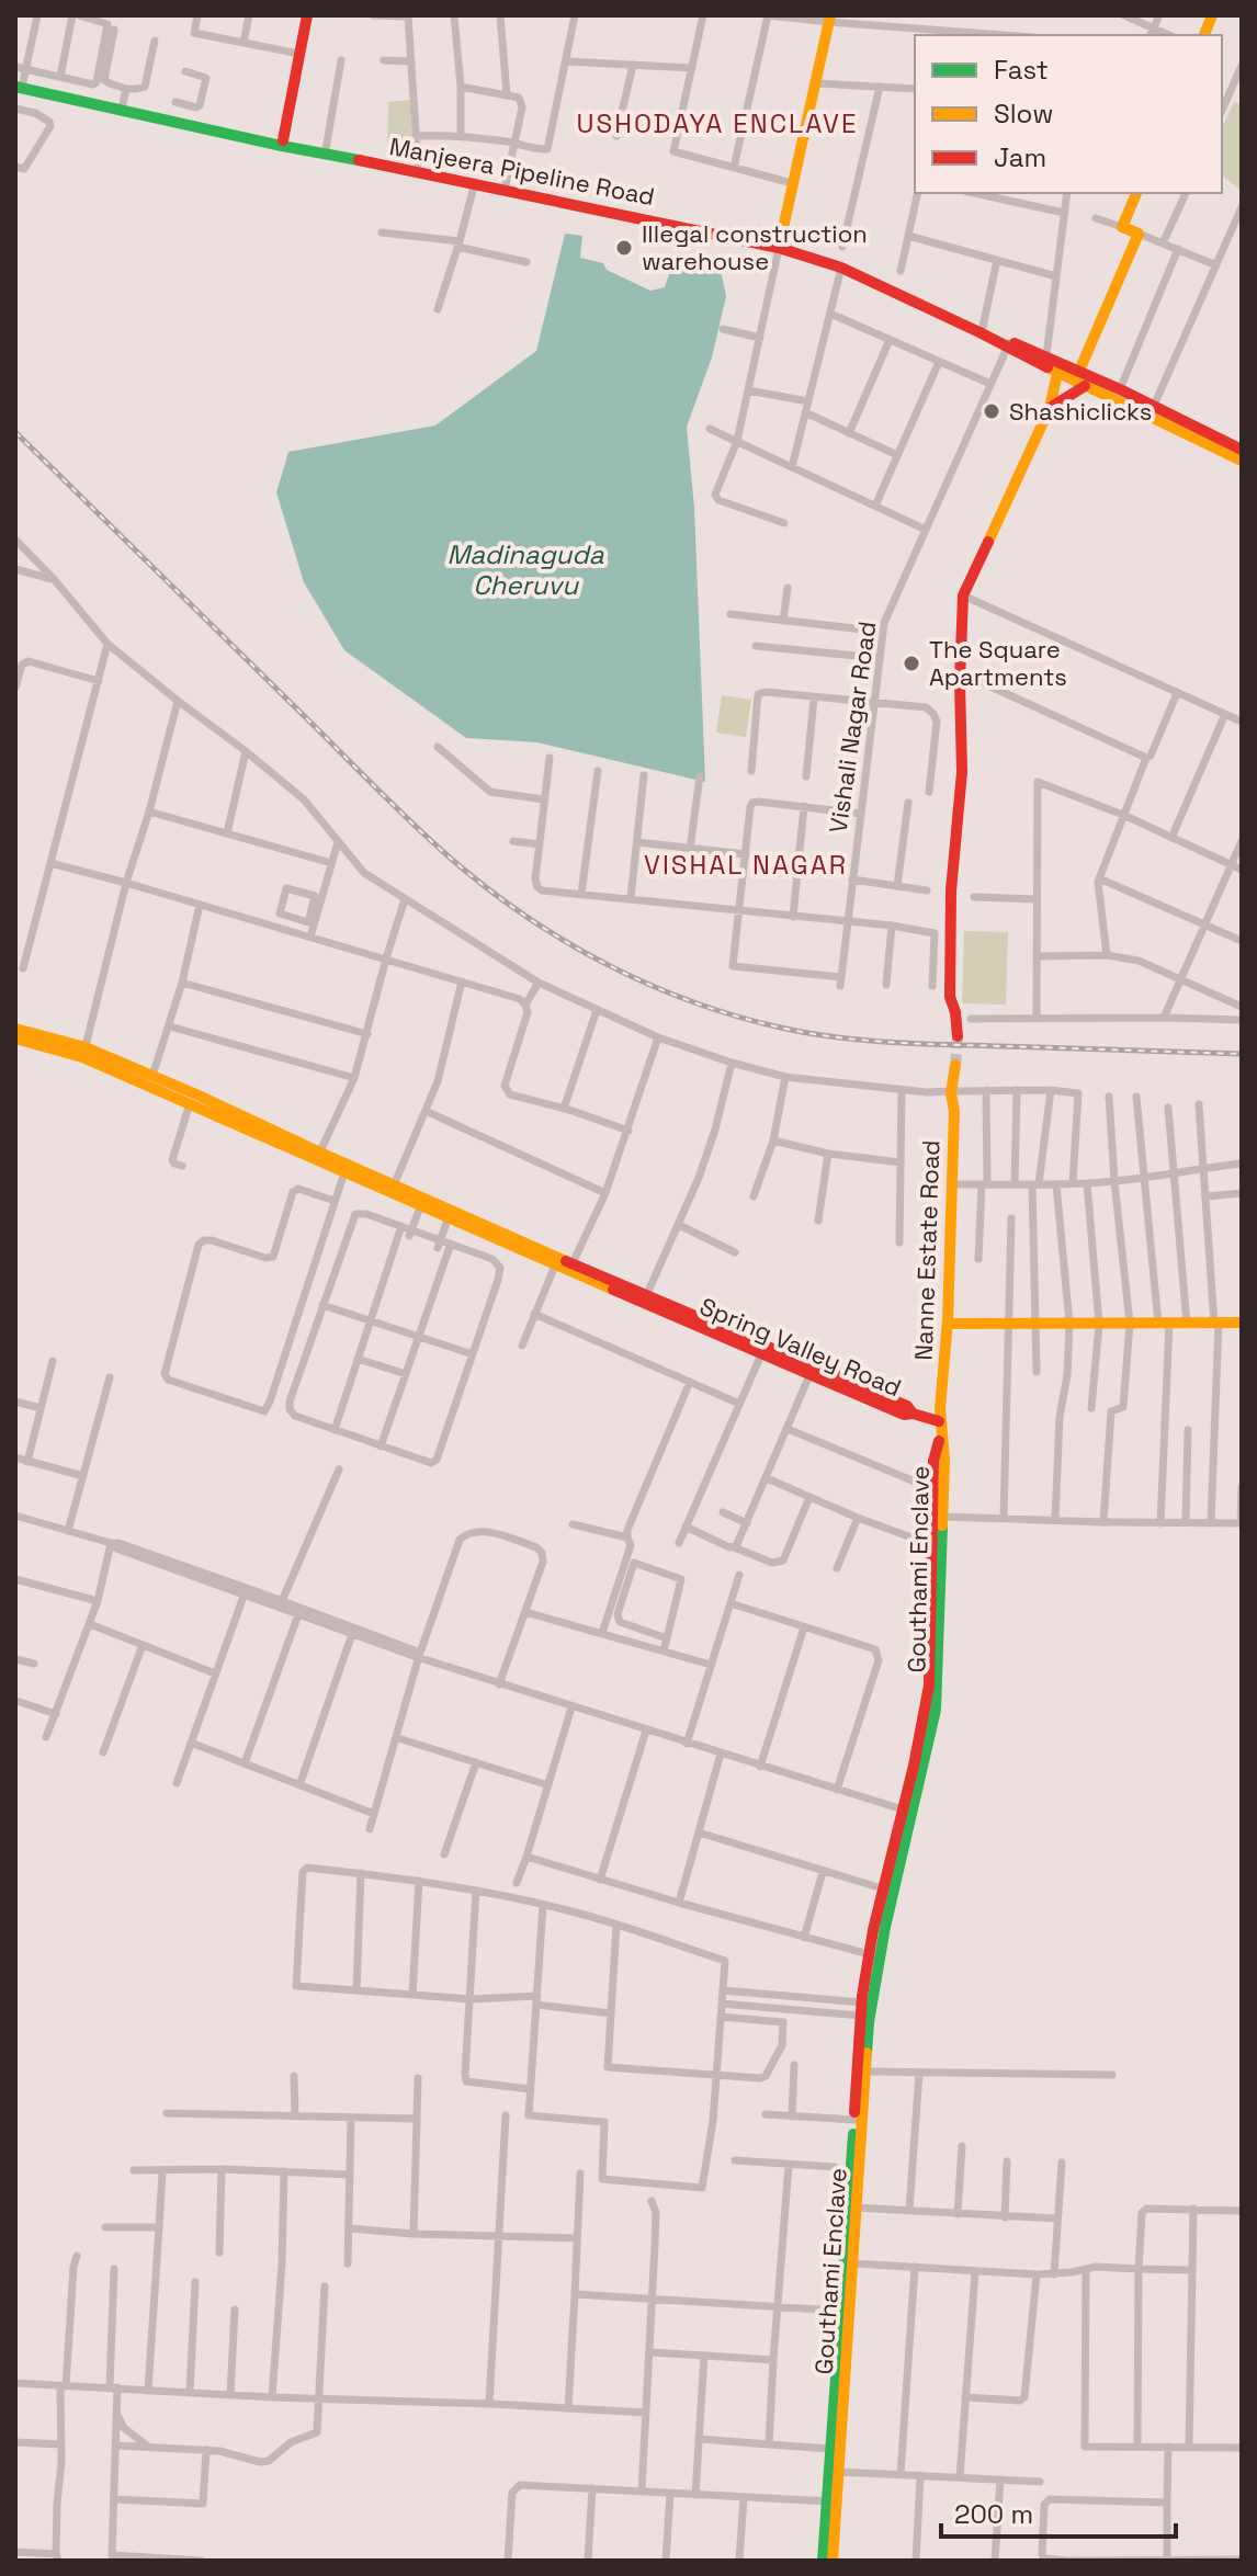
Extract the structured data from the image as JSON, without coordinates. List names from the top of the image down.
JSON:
{
  "streets": {
    "street": [
      "Manjeera Pipeline Road",
      "Vishali Nagar Road",
      "Nanne Estate Road",
      "Spring Valley Road",
      "Gouthami Enclave"
    ]
  },
  "crossings": [
    ["Manjeera Pipeline Road", "Vishali Nagar Road"],
    ["Nanne Estate Road", "Gouthami Enclave"]
  ],
  "districts": ["USHODAYA ENCLAVE", "VISHAL NAGAR"],
  "water": ["Madinaguda Cheruvu"],
  "places": ["Illegal construction warehouse", "Shashiclicks", "The Square Apartments"],
  "legend": ["Fast", "Slow", "Jam"],
  "scale_bar": "200 m"
}
